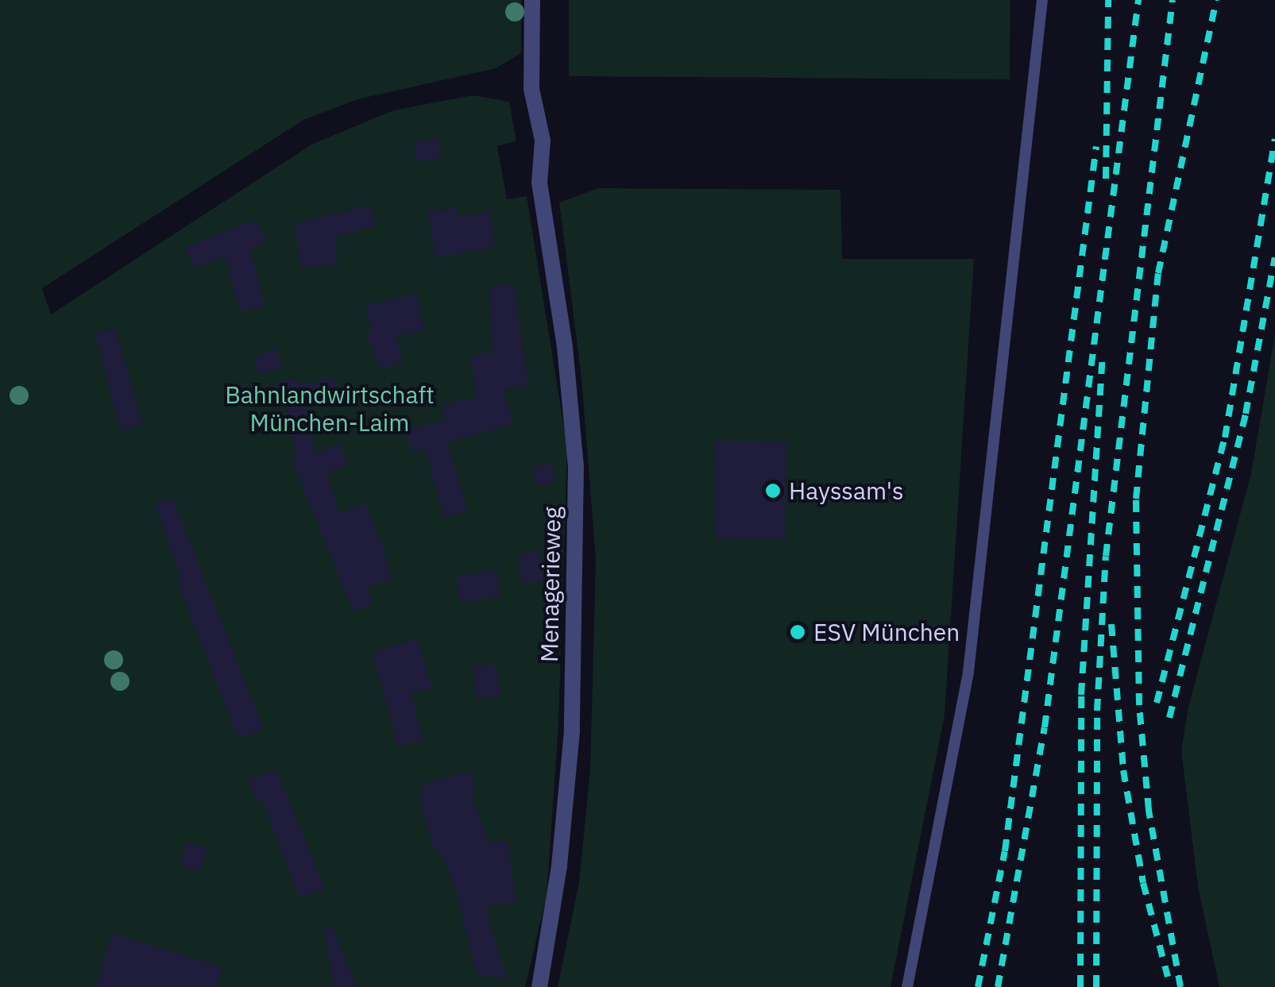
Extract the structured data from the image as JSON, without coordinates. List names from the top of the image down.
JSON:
{
  "streets": {
    "street": ["Menagerieweg"]
  },
  "parks": ["Bahnlandwirtschaft München-Laim"],
  "places": ["Hayssam's", "ESV München"]
}
